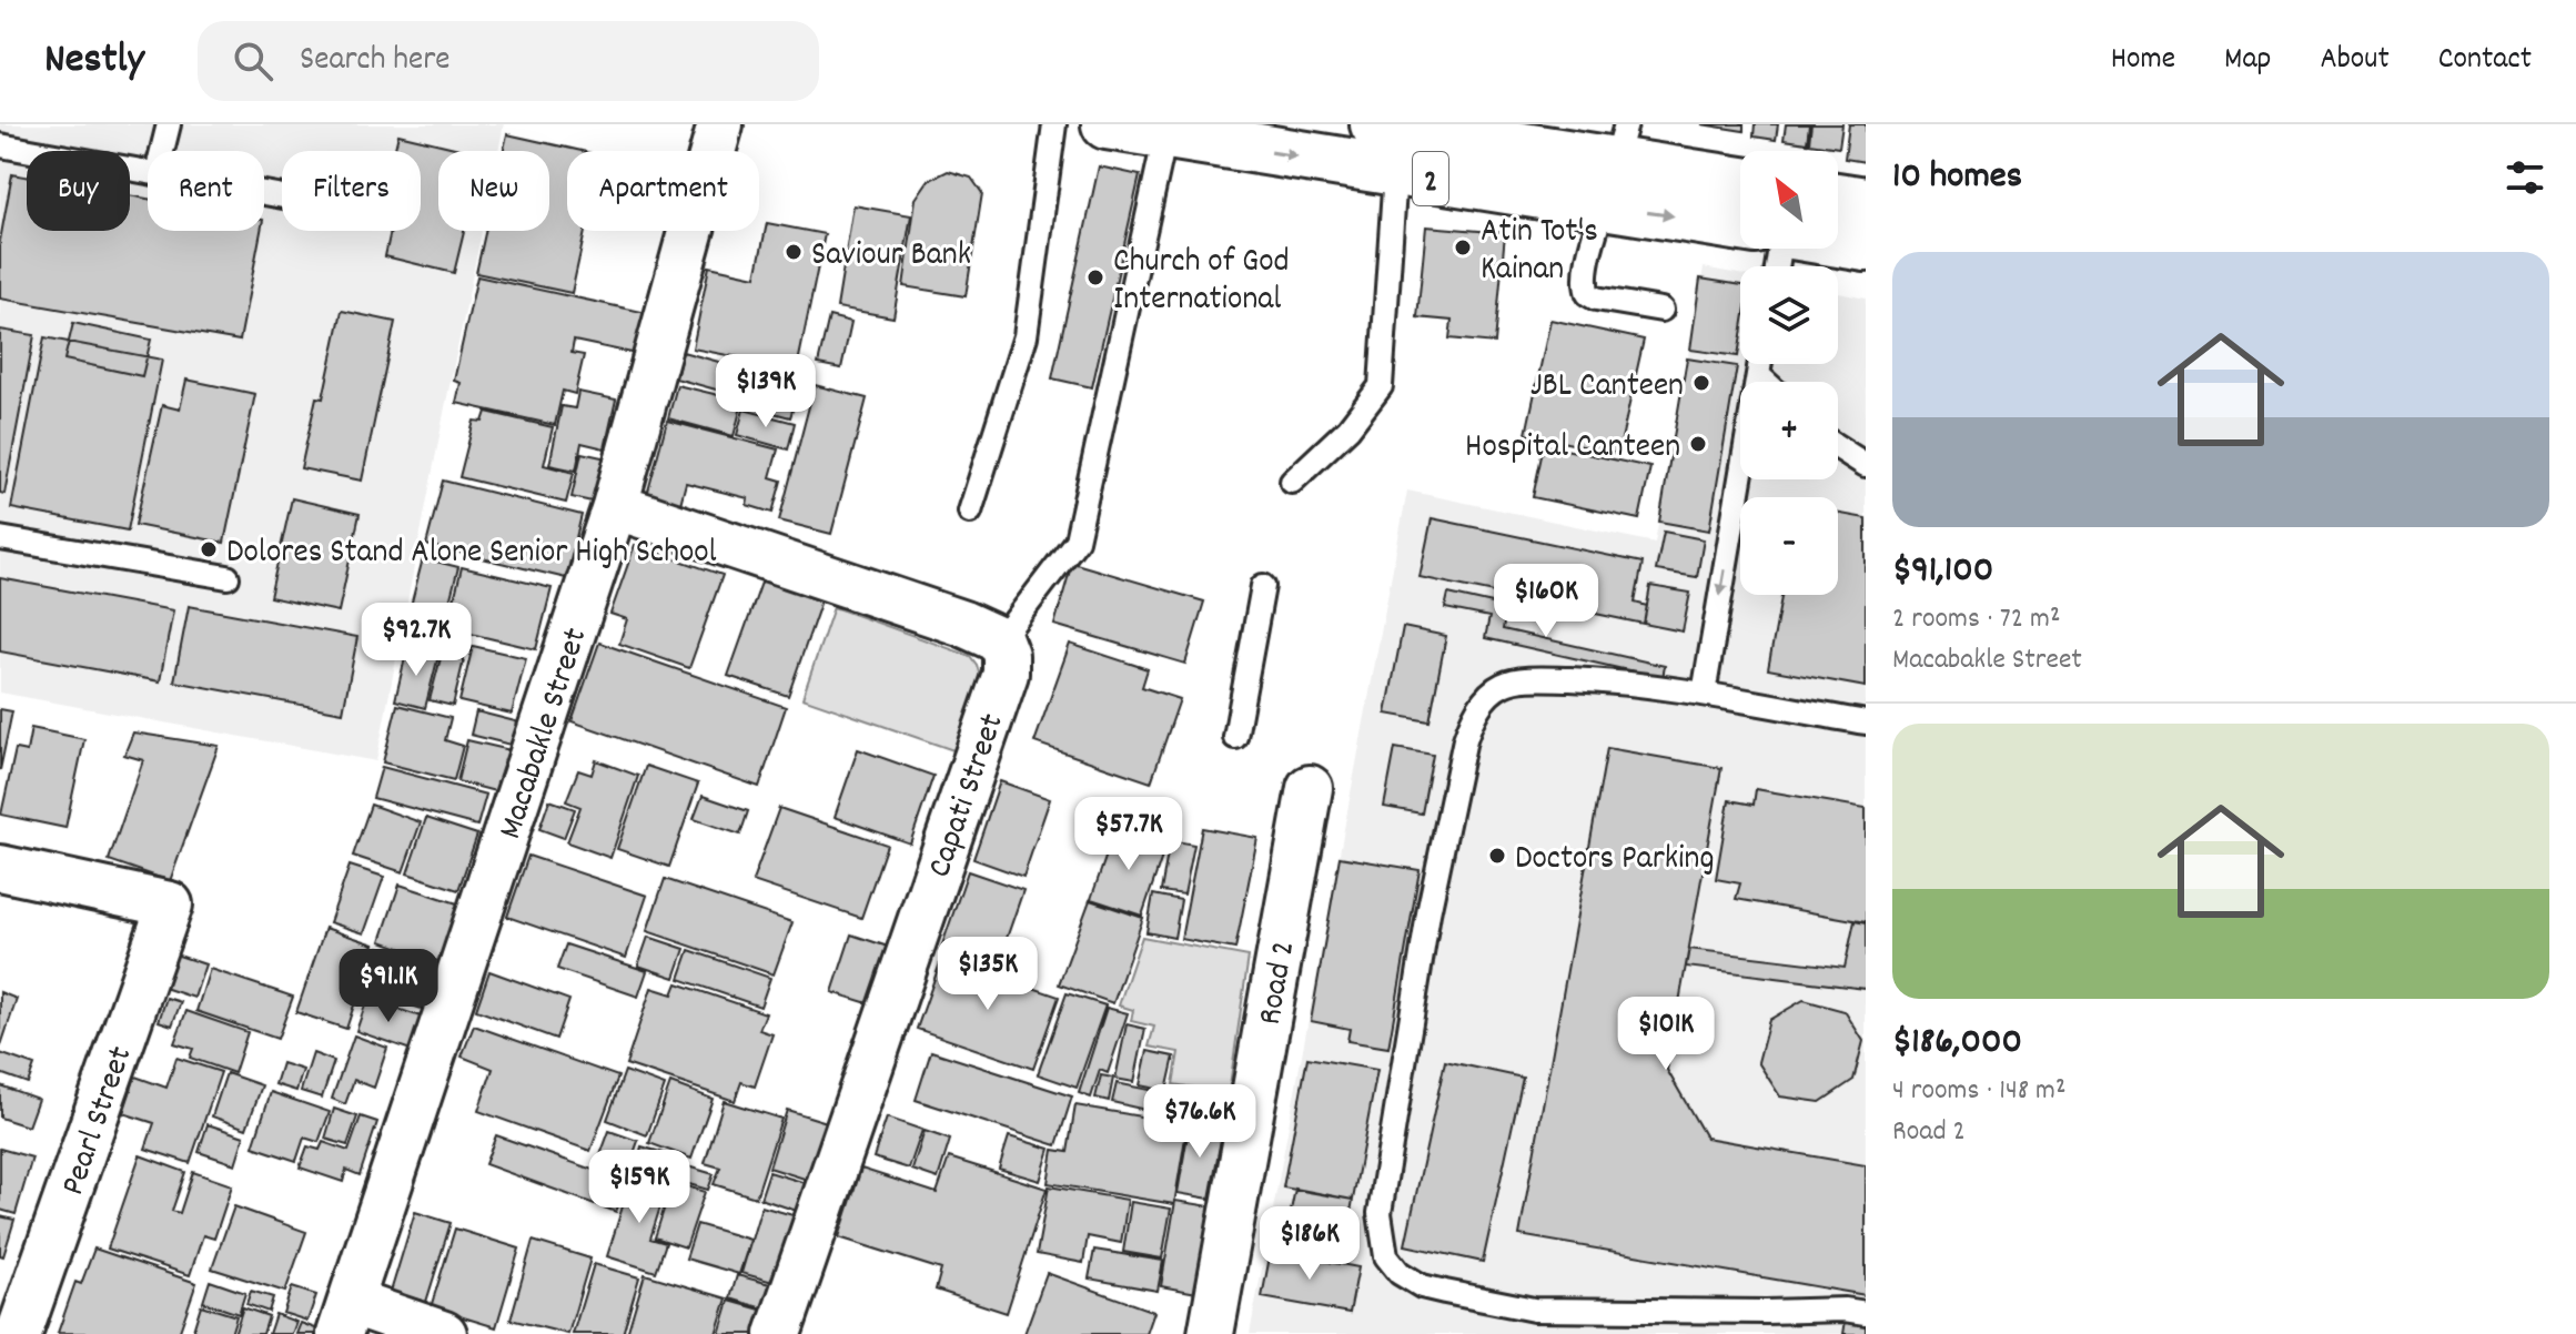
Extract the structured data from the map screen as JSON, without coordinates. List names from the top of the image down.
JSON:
{
  "streets": {
    "highway": ["2"],
    "street": [
      "Macabakle Street",
      "Capati Street",
      "Road 2",
      "Pearl Street"
    ]
  },
  "places": [
    "Atin Tot's Kainan",
    "Saviour Bank",
    "Church of God International",
    "JBL Canteen",
    "Hospital Canteen",
    "Dolores Stand Alone Senior High School",
    "Doctors Parking"
  ],
  "north": "top left",
  "page": {
    "header": "Nestly",
    "search": "Search here",
    "nav": [
      "Home",
      "Map",
      "About",
      "Contact"
    ],
    "heading": "10 homes",
    "map_buttons": ["+", "−"],
    "chip": [
      "Buy",
      "Rent",
      "Filters",
      "New",
      "Apartment"
    ],
    "list": [
      {
        "name": "$91,100",
        "note": "2 rooms · 72 m² · Macabakle Street"
      },
      {
        "name": "$186,000",
        "note": "4 rooms · 148 m² · Road 2"
      }
    ],
    "price": [
      "$139K",
      "$160K",
      "$92.7K",
      "$57.7K",
      "$135K",
      "$91.1K",
      "$101K",
      "$76.6K",
      "$159K",
      "$186K"
    ]
  }
}
